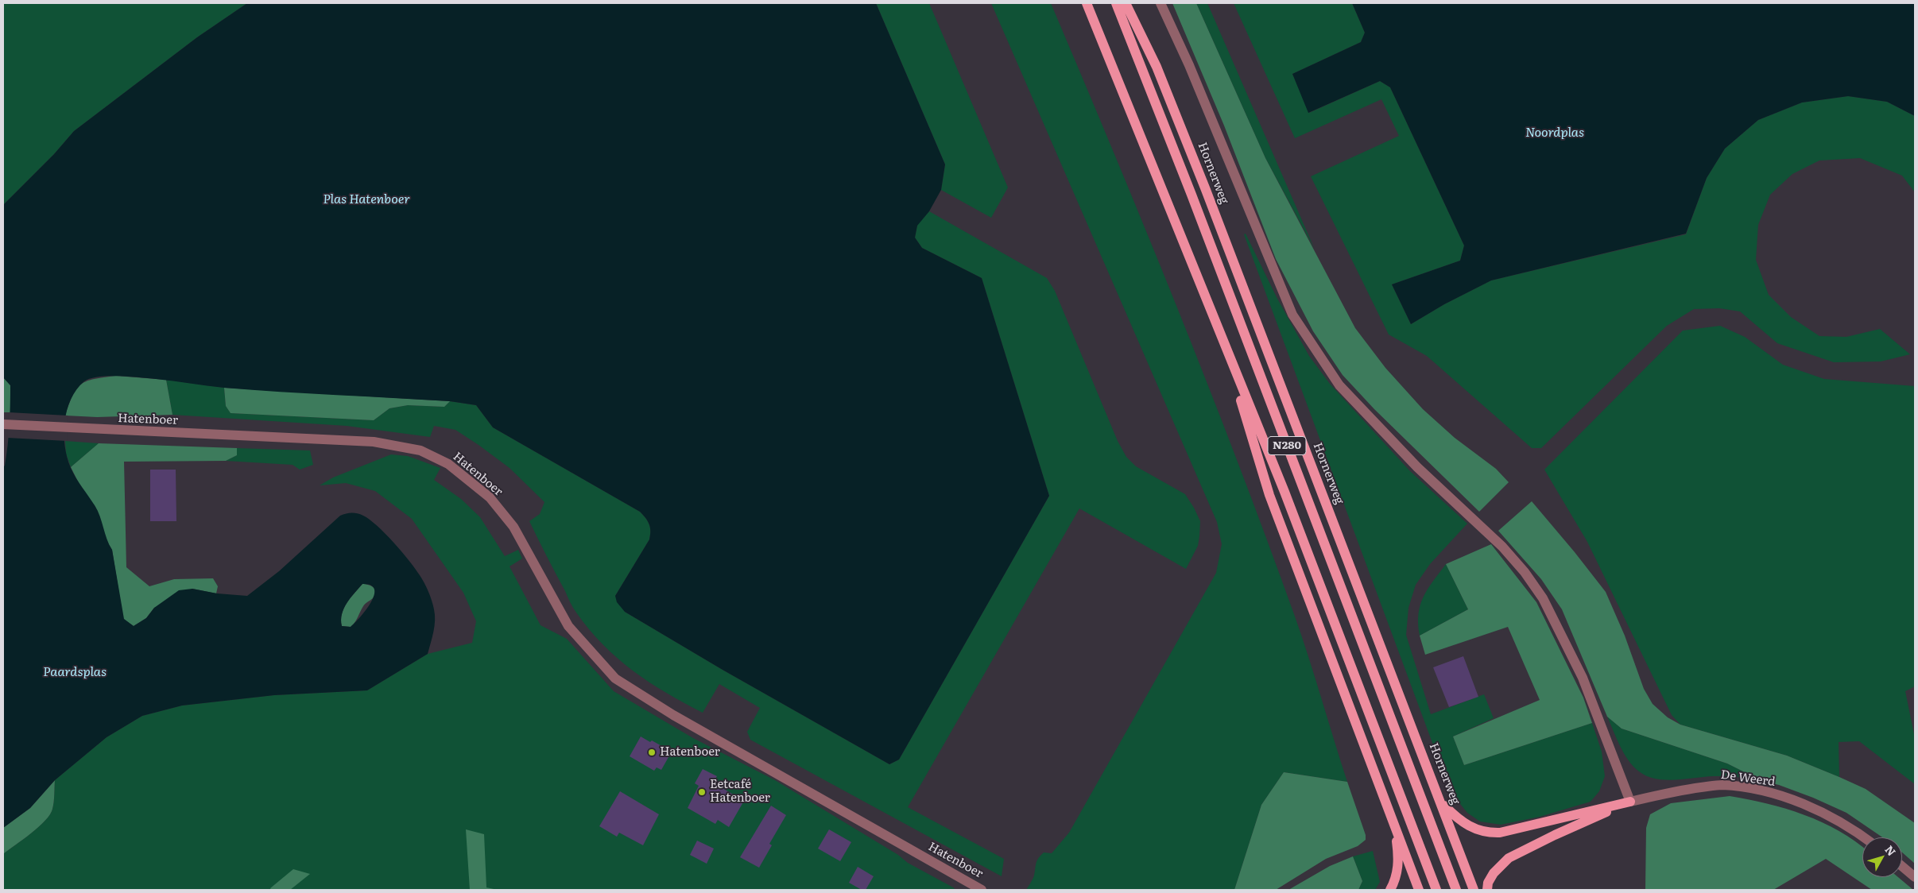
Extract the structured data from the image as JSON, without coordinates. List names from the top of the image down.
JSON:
{
  "streets": {
    "main road": ["Hornerweg", "N280"],
    "street": ["Hatenboer", "De Weerd"]
  },
  "crossings": [
    ["Hornerweg", "De Weerd"]
  ],
  "water": ["Noordplas", "Plas Hatenboer", "Paardsplas"],
  "places": ["Hatenboer", "Eetcafé Hatenboer"],
  "north": "top right"
}
